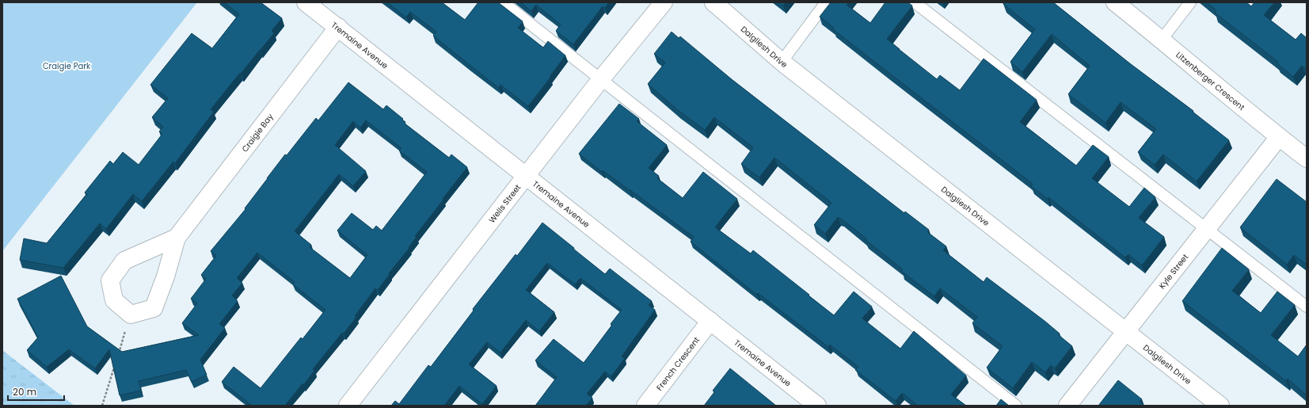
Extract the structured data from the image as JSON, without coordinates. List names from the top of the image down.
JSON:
{
  "streets": {
    "street": [
      "Tremaine Avenue",
      "Dalgliesh Drive",
      "Litzenberger Crescent",
      "Craigie Bay",
      "Wells Street",
      "Kyle Street",
      "French Crescent"
    ]
  },
  "crossings": [
    ["Tremaine Avenue", "Craigie Bay"],
    ["Tremaine Avenue", "Wells Street"],
    ["Tremaine Avenue", "French Crescent"],
    ["Dalgliesh Drive", "Kyle Street"],
    ["Litzenberger Crescent", "Kyle Street"]
  ],
  "parks": ["Craigie Park"],
  "scale_bar": "20 m"
}
